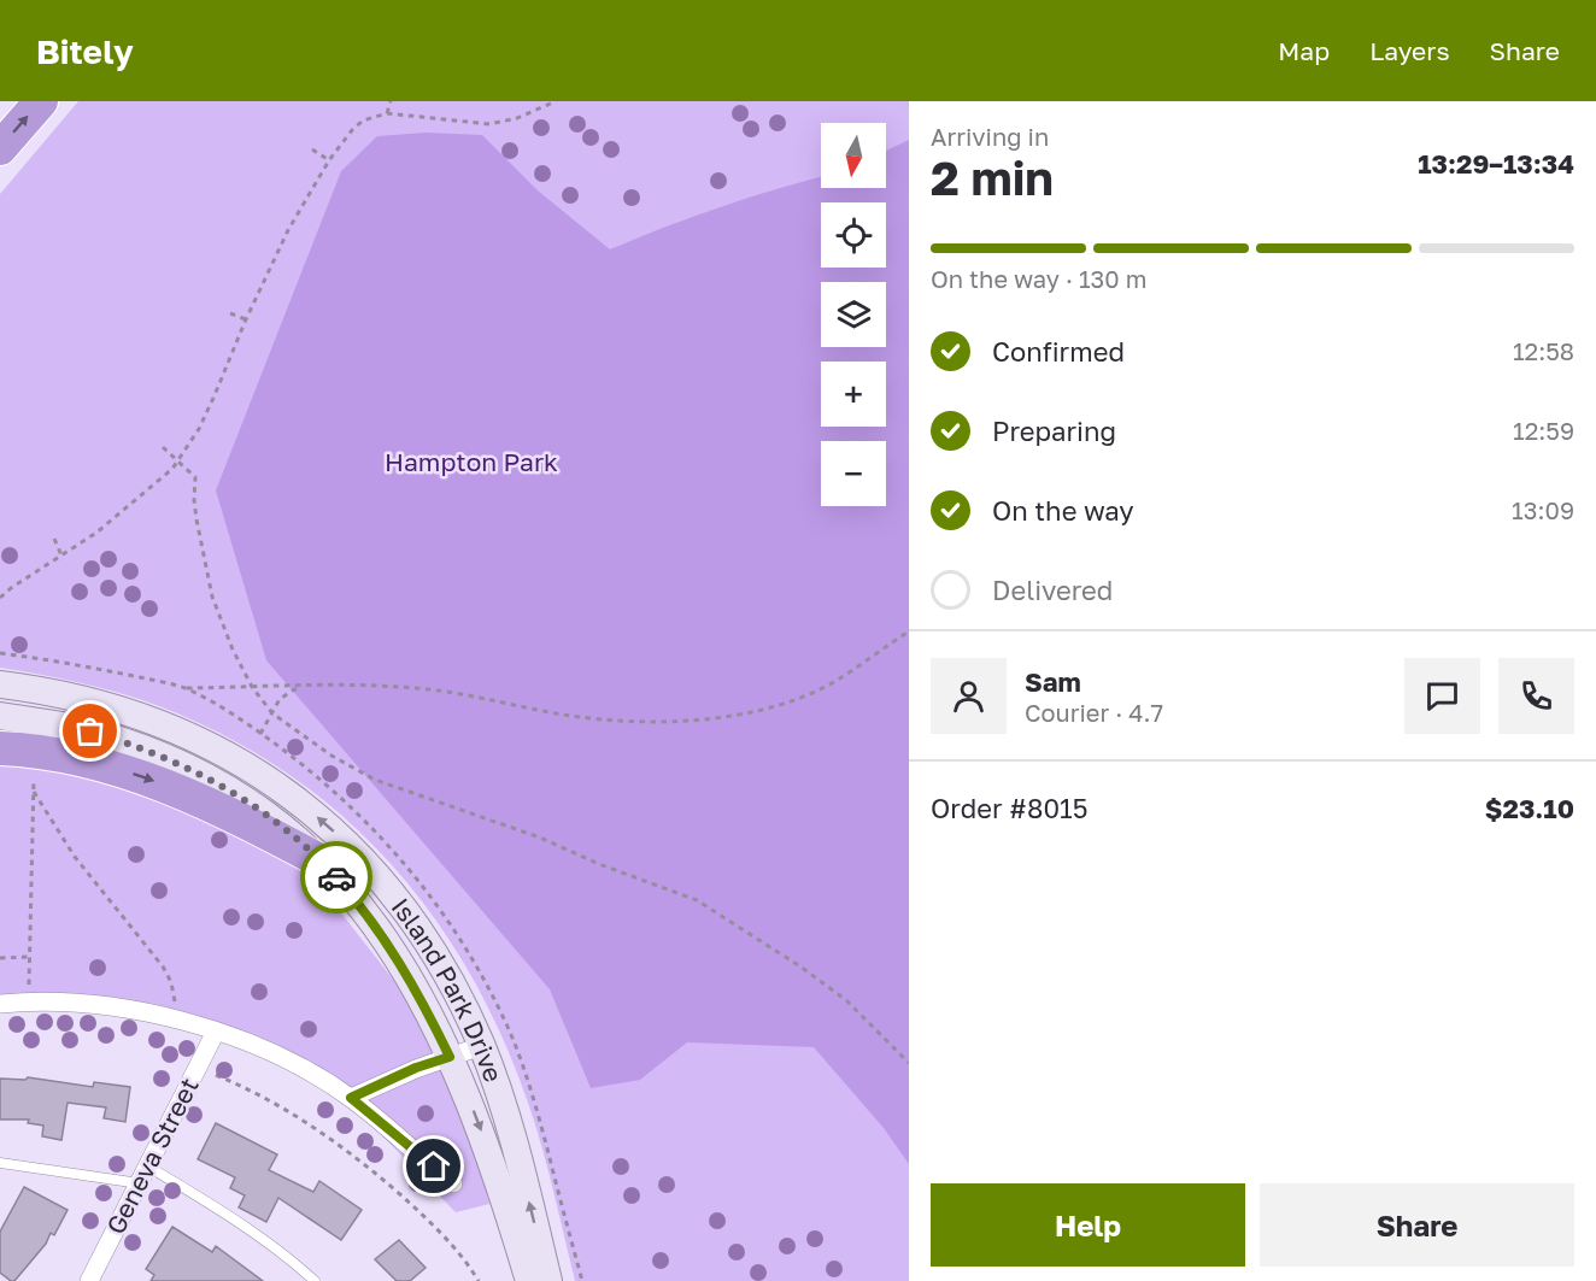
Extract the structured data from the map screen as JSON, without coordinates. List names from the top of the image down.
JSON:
{
  "streets": {
    "main road": ["Island Park Drive"],
    "street": ["Geneva Street"]
  },
  "parks": ["Hampton Park"],
  "north": "bottom",
  "page": {
    "header": "Bitely",
    "nav": ["Map", "Layers", "Share"],
    "heading": ["2 min", "Arriving in", "13:29–13:34"],
    "panel": [
      "Sam",
      "Courier · 4.7",
      "Order #8015",
      "$23.10"
    ],
    "map_buttons": ["+", "−"],
    "bar": "On the way · 130 m",
    "list": [
      ["Confirmed", "12:58"],
      ["Preparing", "12:59"],
      ["On the way", "13:09"],
      "Delivered"
    ],
    "buttons": ["Help", "Share"]
  }
}
